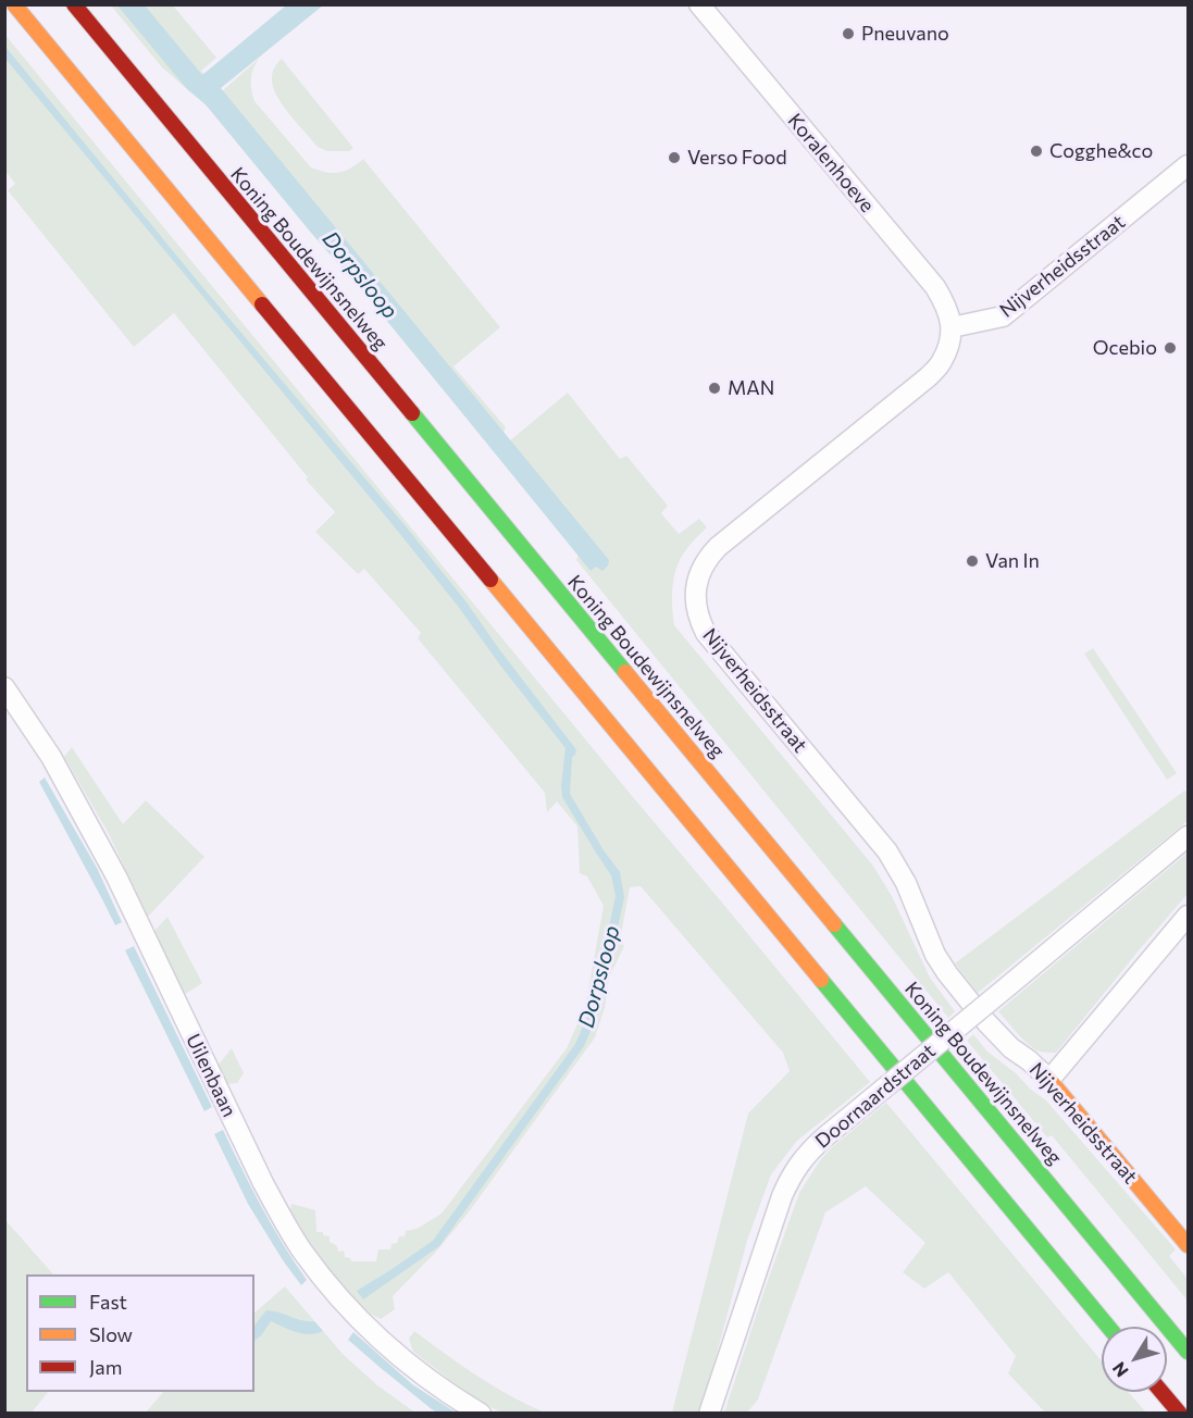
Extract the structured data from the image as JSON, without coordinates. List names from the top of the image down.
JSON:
{
  "streets": {
    "main road": ["Koning Boudewijnsnelweg", "Nijverheidsstraat"],
    "street": ["Koralenhoeve", "Uilenbaan", "Doornaardstraat"]
  },
  "crossings": [
    ["Koralenhoeve", "Nijverheidsstraat"]
  ],
  "water": ["Dorpsloop"],
  "places": [
    "Pneuvano",
    "Cogghe&co",
    "Verso Food",
    "Ocebio",
    "MAN",
    "Van In"
  ],
  "legend": ["Fast", "Slow", "Jam"],
  "north": "bottom left"
}
